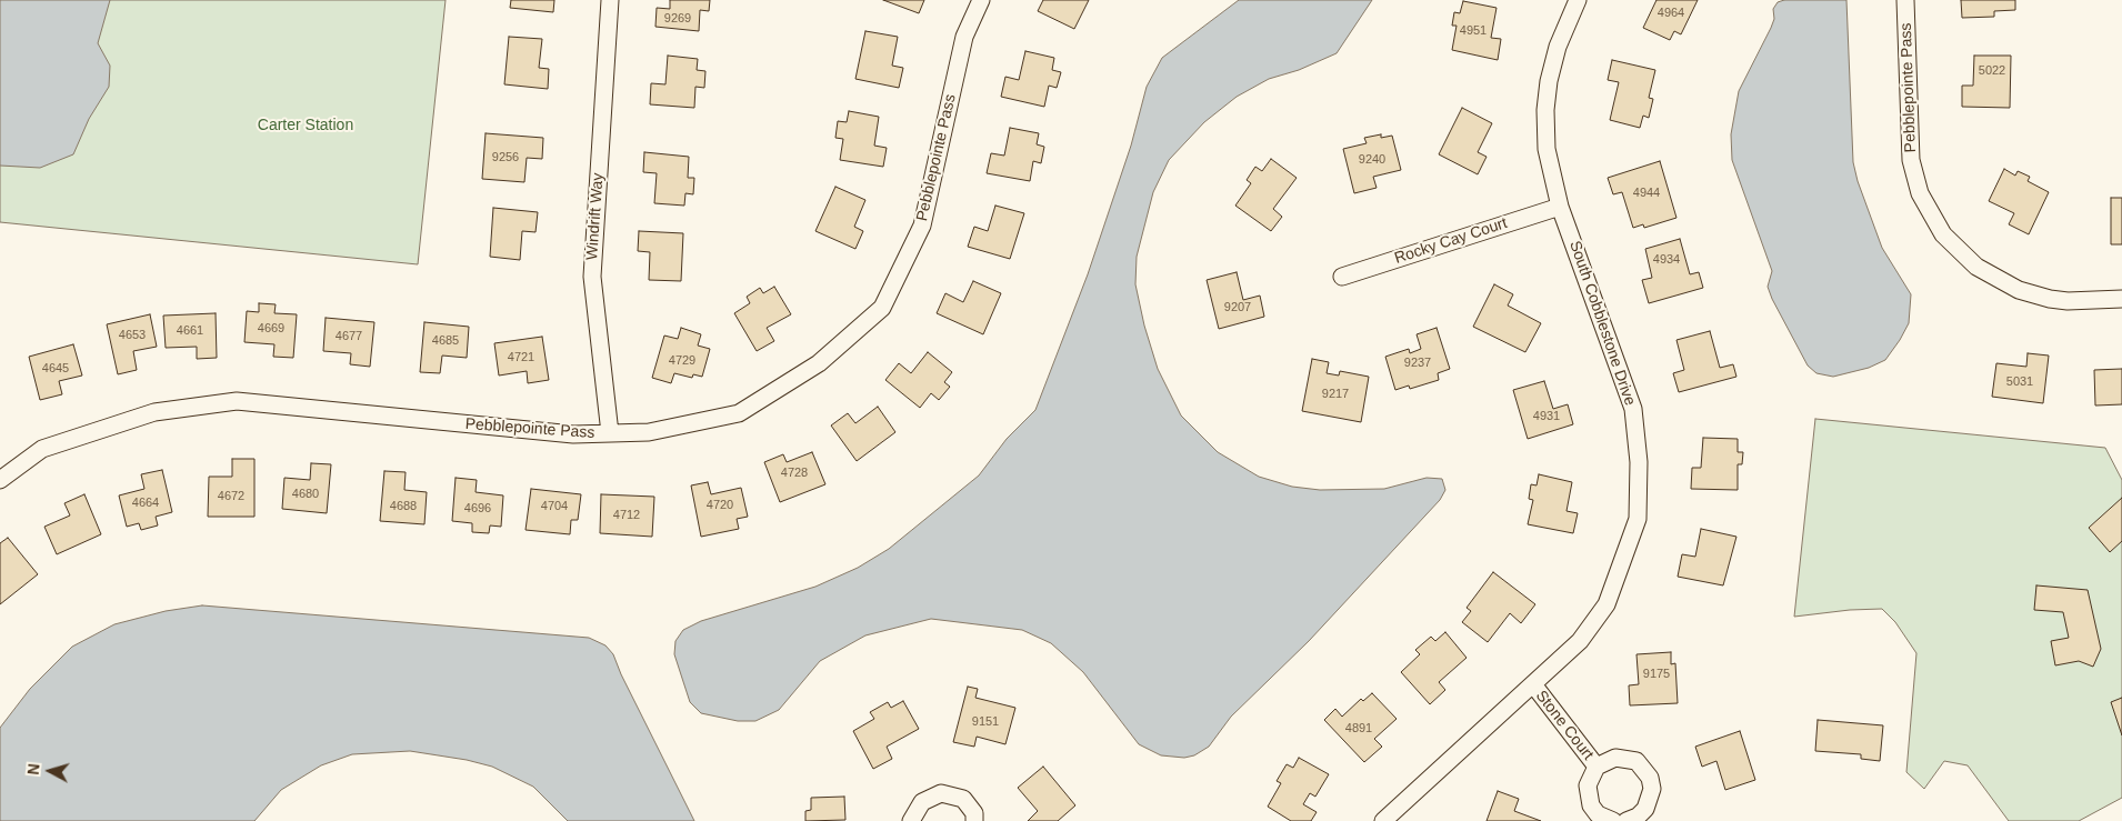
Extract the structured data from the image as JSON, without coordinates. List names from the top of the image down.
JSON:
{
  "streets": {
    "street": [
      "Pebblepointe Pass",
      "Windrift Way",
      "Rocky Cay Court",
      "South Cobblestone Drive",
      "Stone Court"
    ]
  },
  "crossings": [
    ["Pebblepointe Pass", "Windrift Way"],
    ["Rocky Cay Court", "South Cobblestone Drive"],
    ["South Cobblestone Drive", "Stone Court"]
  ],
  "parks": ["Carter Station"],
  "house_numbers": [
    "4964",
    "9269",
    "4951",
    "5022",
    "9256",
    "9240",
    "4944",
    "4934",
    "9207",
    "4669",
    "4661",
    "4653",
    "4677",
    "4685",
    "4721",
    "4729",
    "9237",
    "4645",
    "5031",
    "9217",
    "4931",
    "4728",
    "4680",
    "4672",
    "4664",
    "4720",
    "4688",
    "4704",
    "4696",
    "4712",
    "9175",
    "9151",
    "4891"
  ],
  "north": "left"
}
